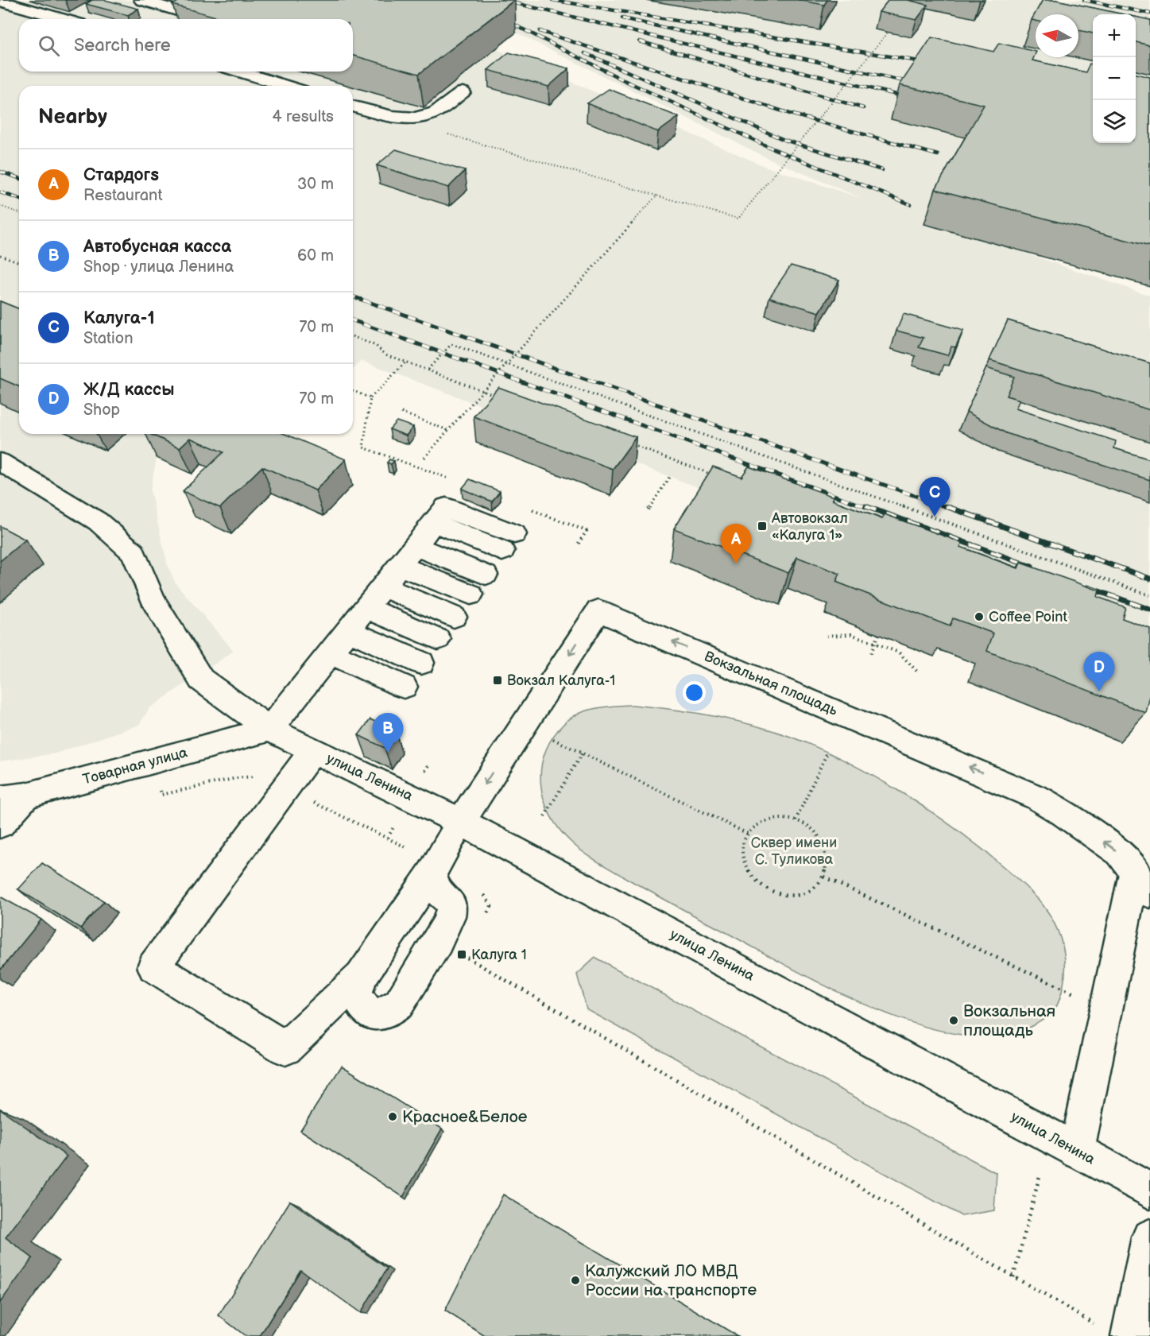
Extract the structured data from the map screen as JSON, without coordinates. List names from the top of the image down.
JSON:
{
  "streets": {
    "main road": ["Вокзальная площадь", "Товарная улица", "улица Ленина"]
  },
  "crossings": [
    ["Вокзальная площадь", "улица Ленина"],
    ["Товарная улица", "улица Ленина"]
  ],
  "parks": ["Сквер имени С. Туликова"],
  "places": {
    "transit": ["Автовокзал «Калуга 1»", "Вокзал Калуга-1", "Калуга 1"],
    "other": [
      "Coffee Point",
      "Вокзальная площадь",
      "Красное&Белое",
      "Калужский ЛО МВД России на транспорте"
    ]
  },
  "north": "left",
  "page": {
    "map_buttons": ["+", "−"],
    "search": "Search here",
    "heading": ["Nearby", "4 results"],
    "list": [
      {
        "mark": "A",
        "name": "Стардогs",
        "note": "Restaurant",
        "value": "30 m"
      },
      {
        "mark": "B",
        "name": "Автобусная касса",
        "note": "Shop · улица Ленина",
        "value": "60 m"
      },
      {
        "mark": "C",
        "name": "Калуга-1",
        "note": "Station",
        "value": "70 m"
      },
      {
        "mark": "D",
        "name": "Ж/Д кассы",
        "note": "Shop",
        "value": "70 m"
      }
    ],
    "pins": [
      "C",
      "A",
      "D",
      "B"
    ]
  }
}
